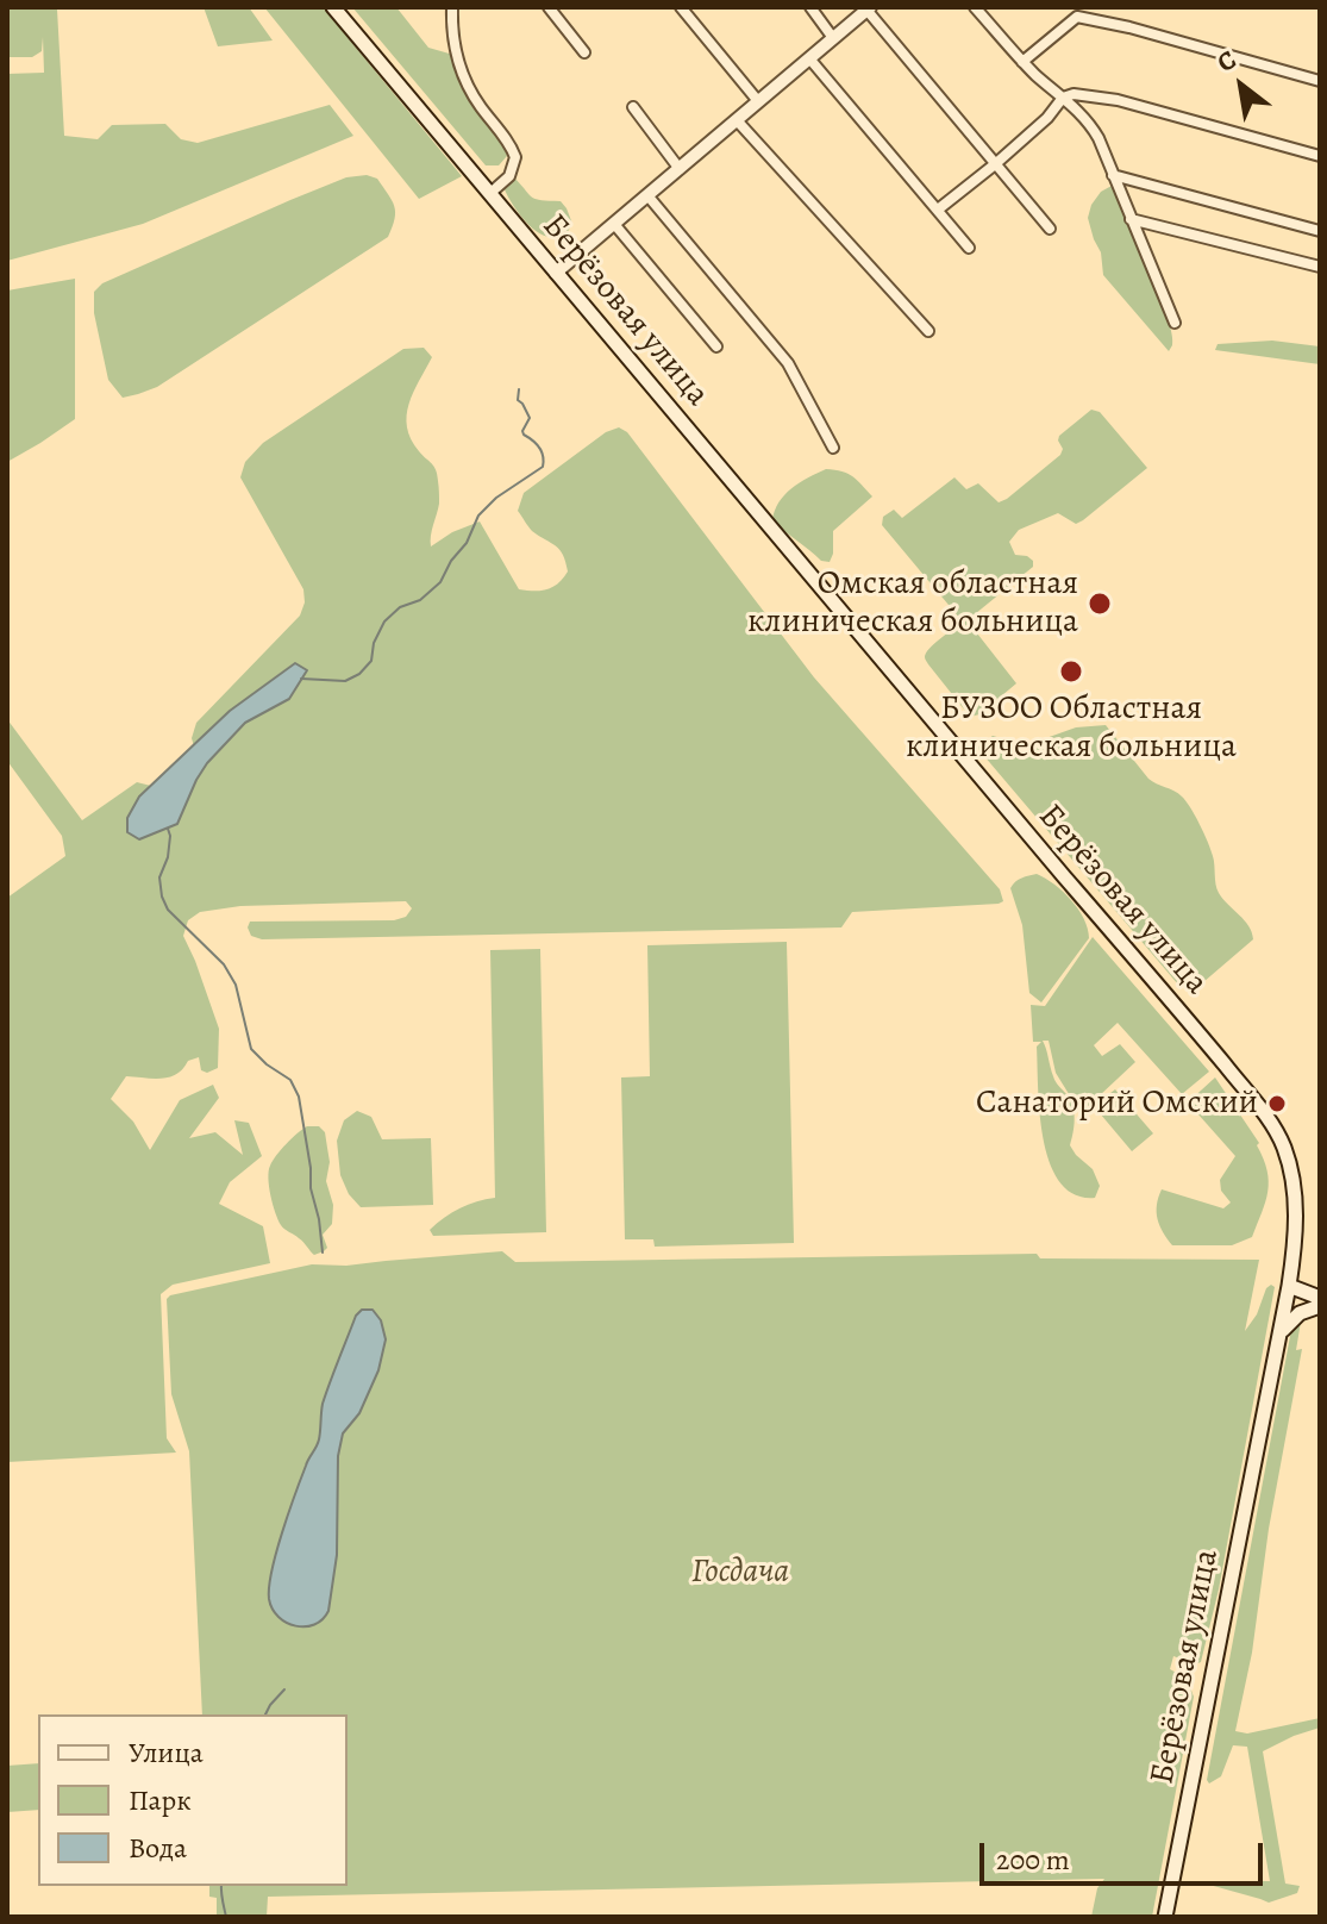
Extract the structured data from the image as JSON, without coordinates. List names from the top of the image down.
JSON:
{
  "streets": {
    "main road": ["Берёзовая улица"]
  },
  "parks": ["Госдача"],
  "places": ["Омская областная клиническая больница", "БУЗОО Областная клиническая больница", "Санаторий Омский"],
  "legend": ["Улица", "Парк", "Вода"],
  "scale_bar": "200 m",
  "north": "top left"
}
